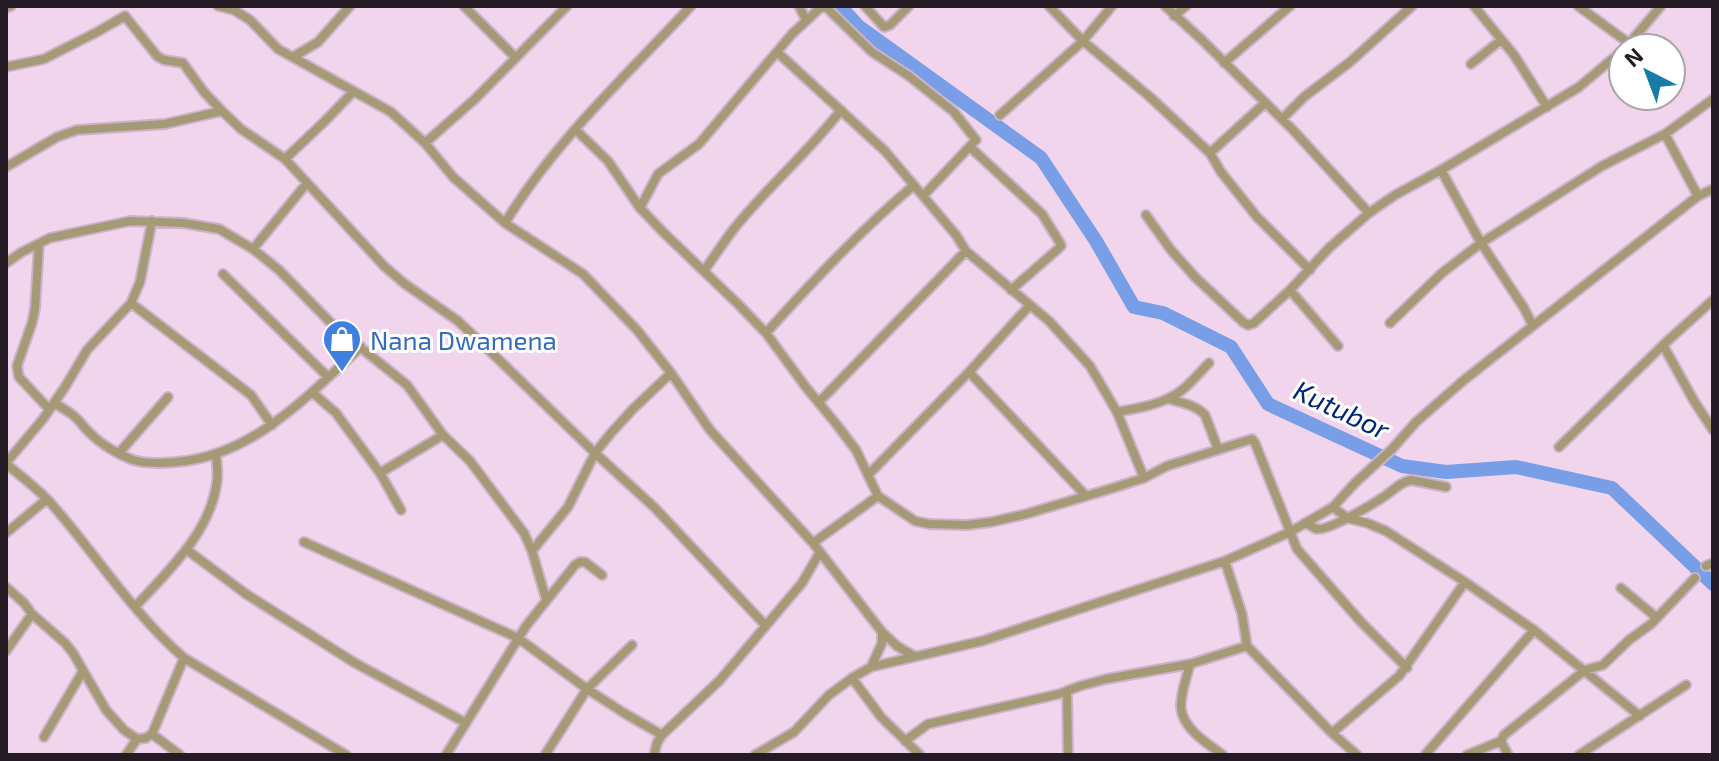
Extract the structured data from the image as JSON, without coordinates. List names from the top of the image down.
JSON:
{
  "water": ["Kutubor"],
  "places": {
    "shop": ["Nana Dwamena"]
  },
  "north": "top left"
}
